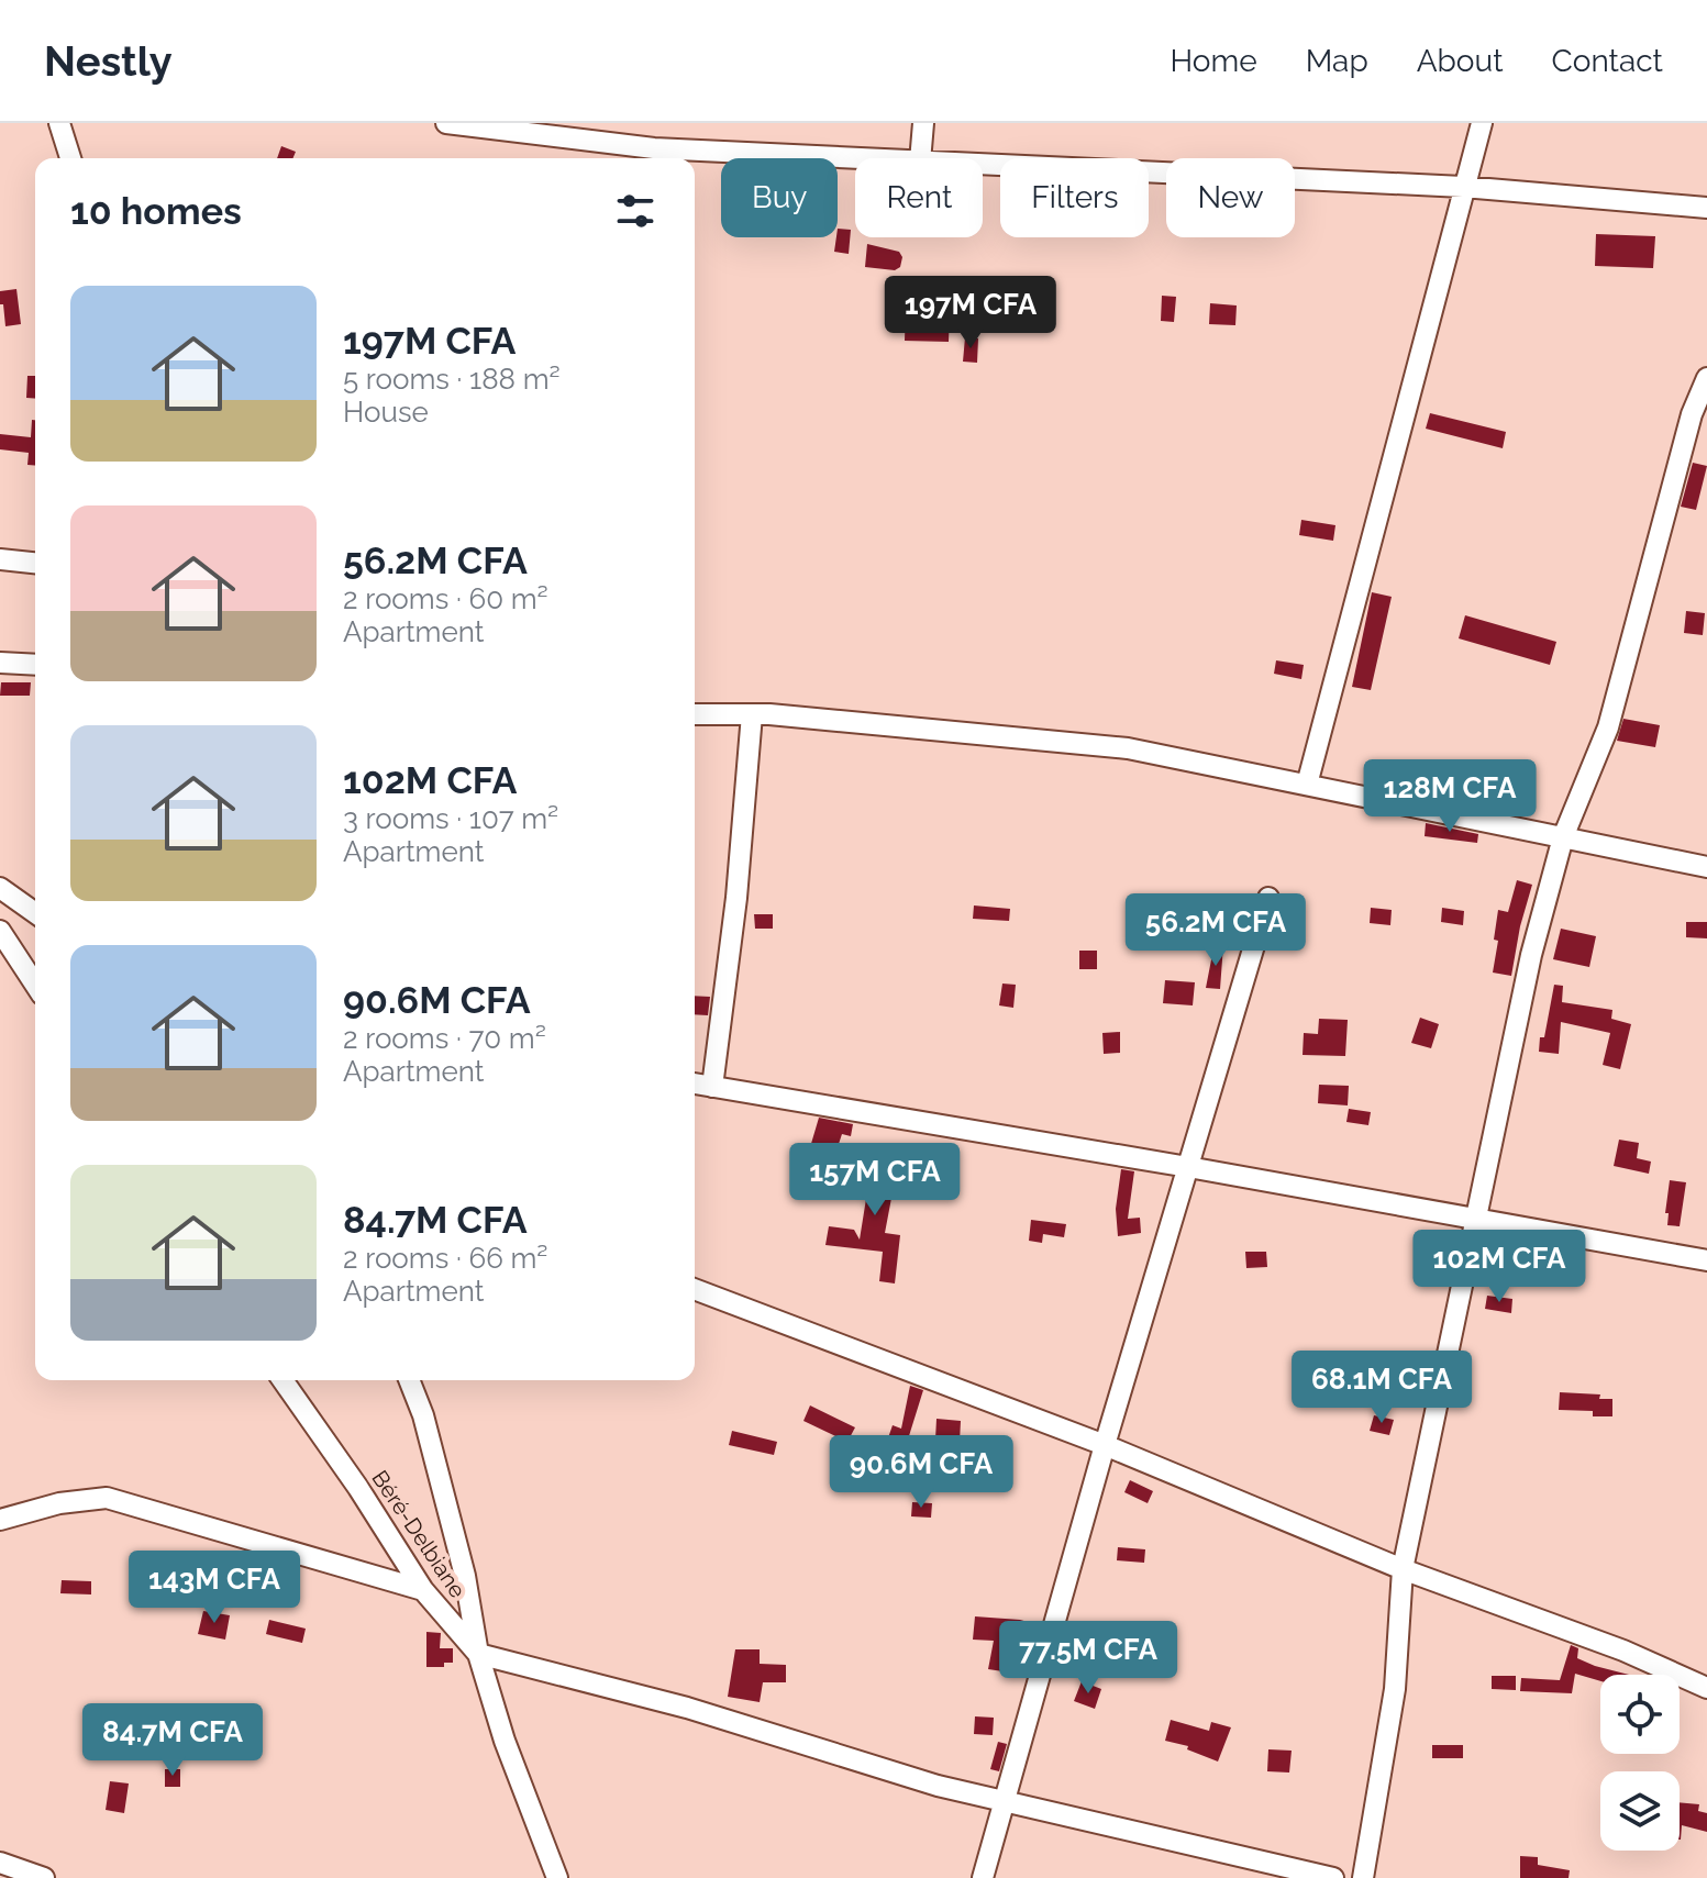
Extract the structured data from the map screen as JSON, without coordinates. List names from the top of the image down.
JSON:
{
  "streets": {
    "street": ["Béré-Delbiane"]
  },
  "page": {
    "header": "Nestly",
    "nav": [
      "Home",
      "Map",
      "About",
      "Contact"
    ],
    "chip": [
      "Buy",
      "Rent",
      "Filters",
      "New"
    ],
    "heading": "10 homes",
    "list": [
      {
        "name": "197M CFA",
        "note": "5 rooms · 188 m² · House"
      },
      {
        "name": "56.2M CFA",
        "note": "2 rooms · 60 m² · Apartment"
      },
      {
        "name": "102M CFA",
        "note": "3 rooms · 107 m² · Apartment"
      },
      {
        "name": "90.6M CFA",
        "note": "2 rooms · 70 m² · Apartment"
      },
      {
        "name": "84.7M CFA",
        "note": "2 rooms · 66 m² · Apartment"
      }
    ],
    "price": [
      "197M CFA",
      "128M CFA",
      "56.2M CFA",
      "157M CFA",
      "102M CFA",
      "68.1M CFA",
      "90.6M CFA",
      "143M CFA",
      "77.5M CFA",
      "84.7M CFA"
    ]
  }
}
